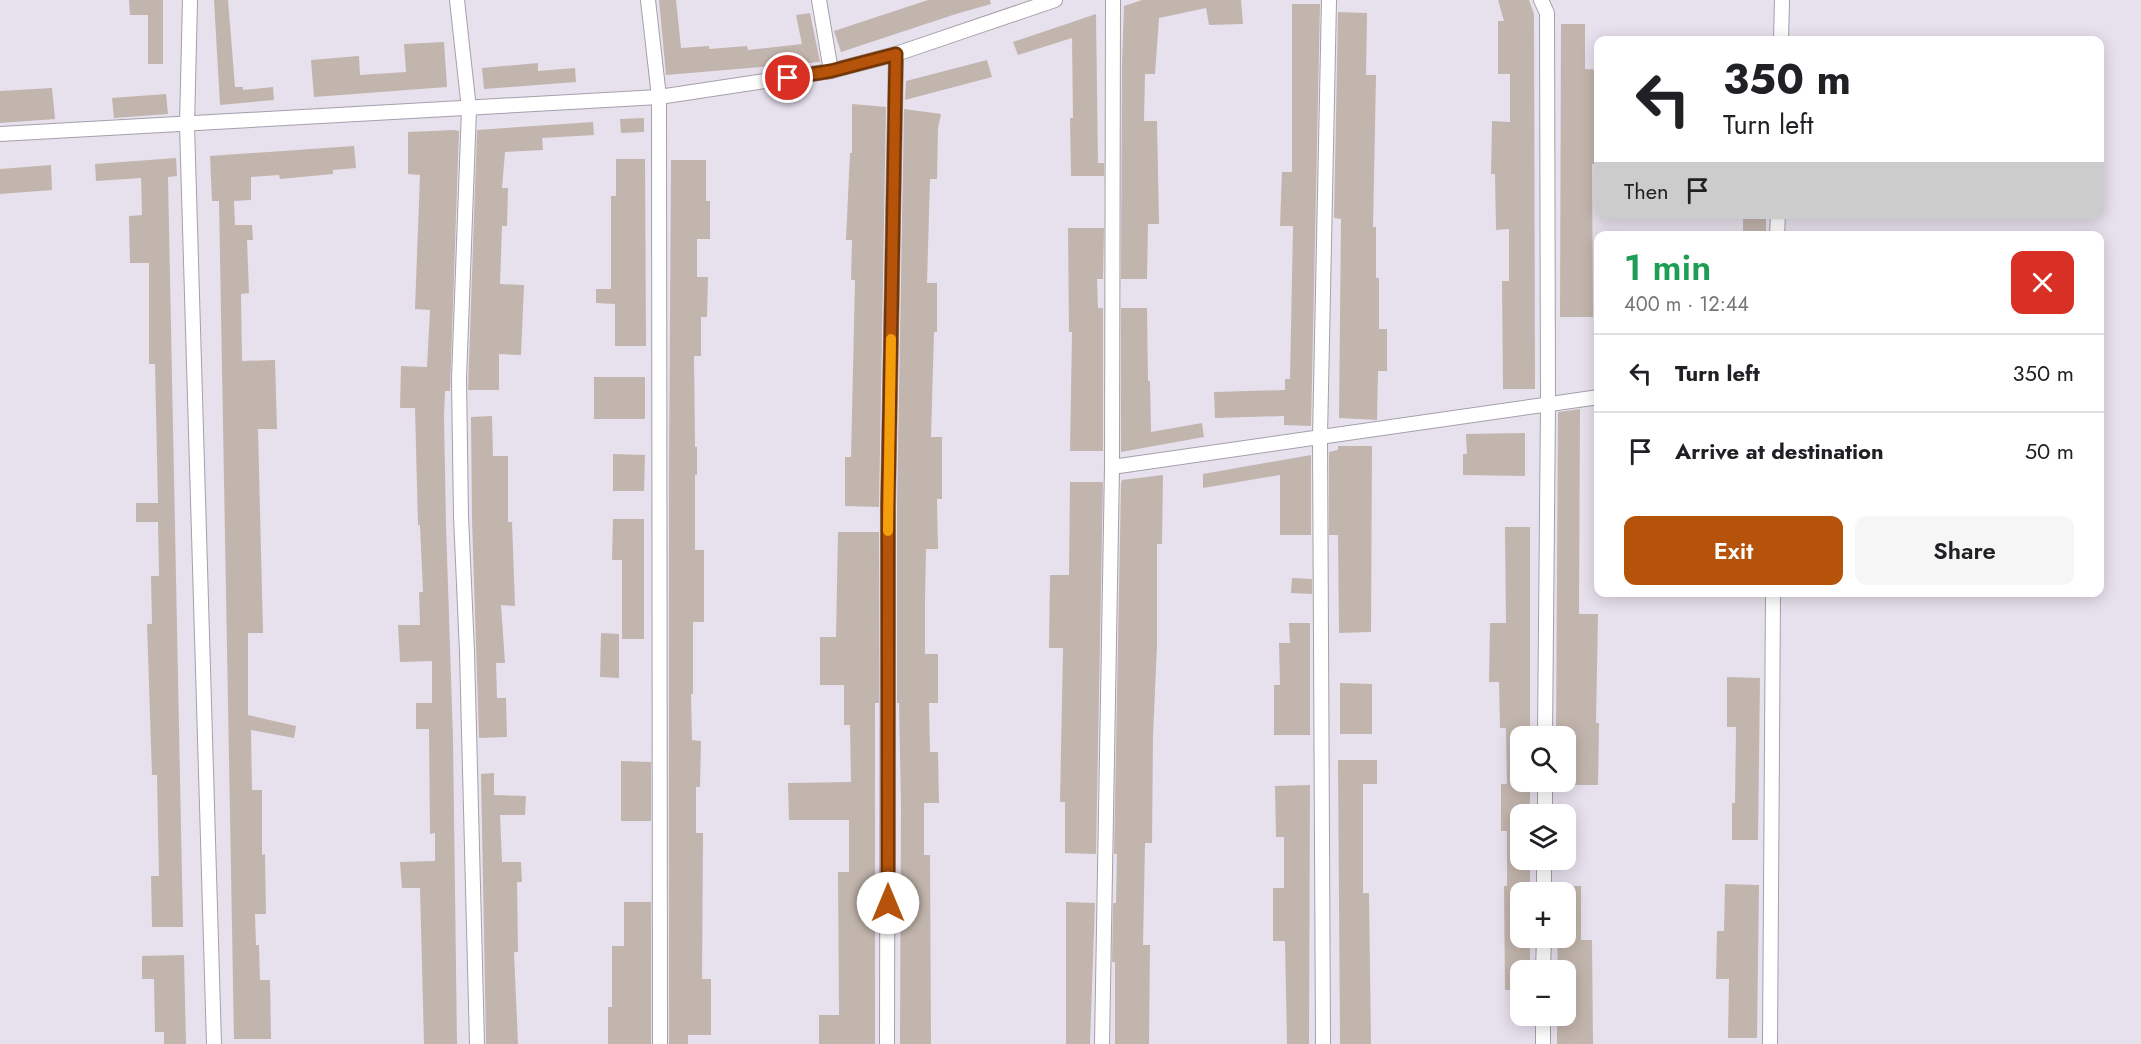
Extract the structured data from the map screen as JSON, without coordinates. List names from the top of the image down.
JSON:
{
  "page": {
    "turn": ["350 m", "Turn left"],
    "then": "Then",
    "heading": ["1 min", "400 m · 12:44"],
    "list": [
      {
        "name": "Turn left",
        "value": "350 m"
      },
      {
        "name": "Arrive at destination",
        "value": "50 m"
      }
    ],
    "buttons": ["Exit", "Share"],
    "map_buttons": ["+", "−"]
  }
}
